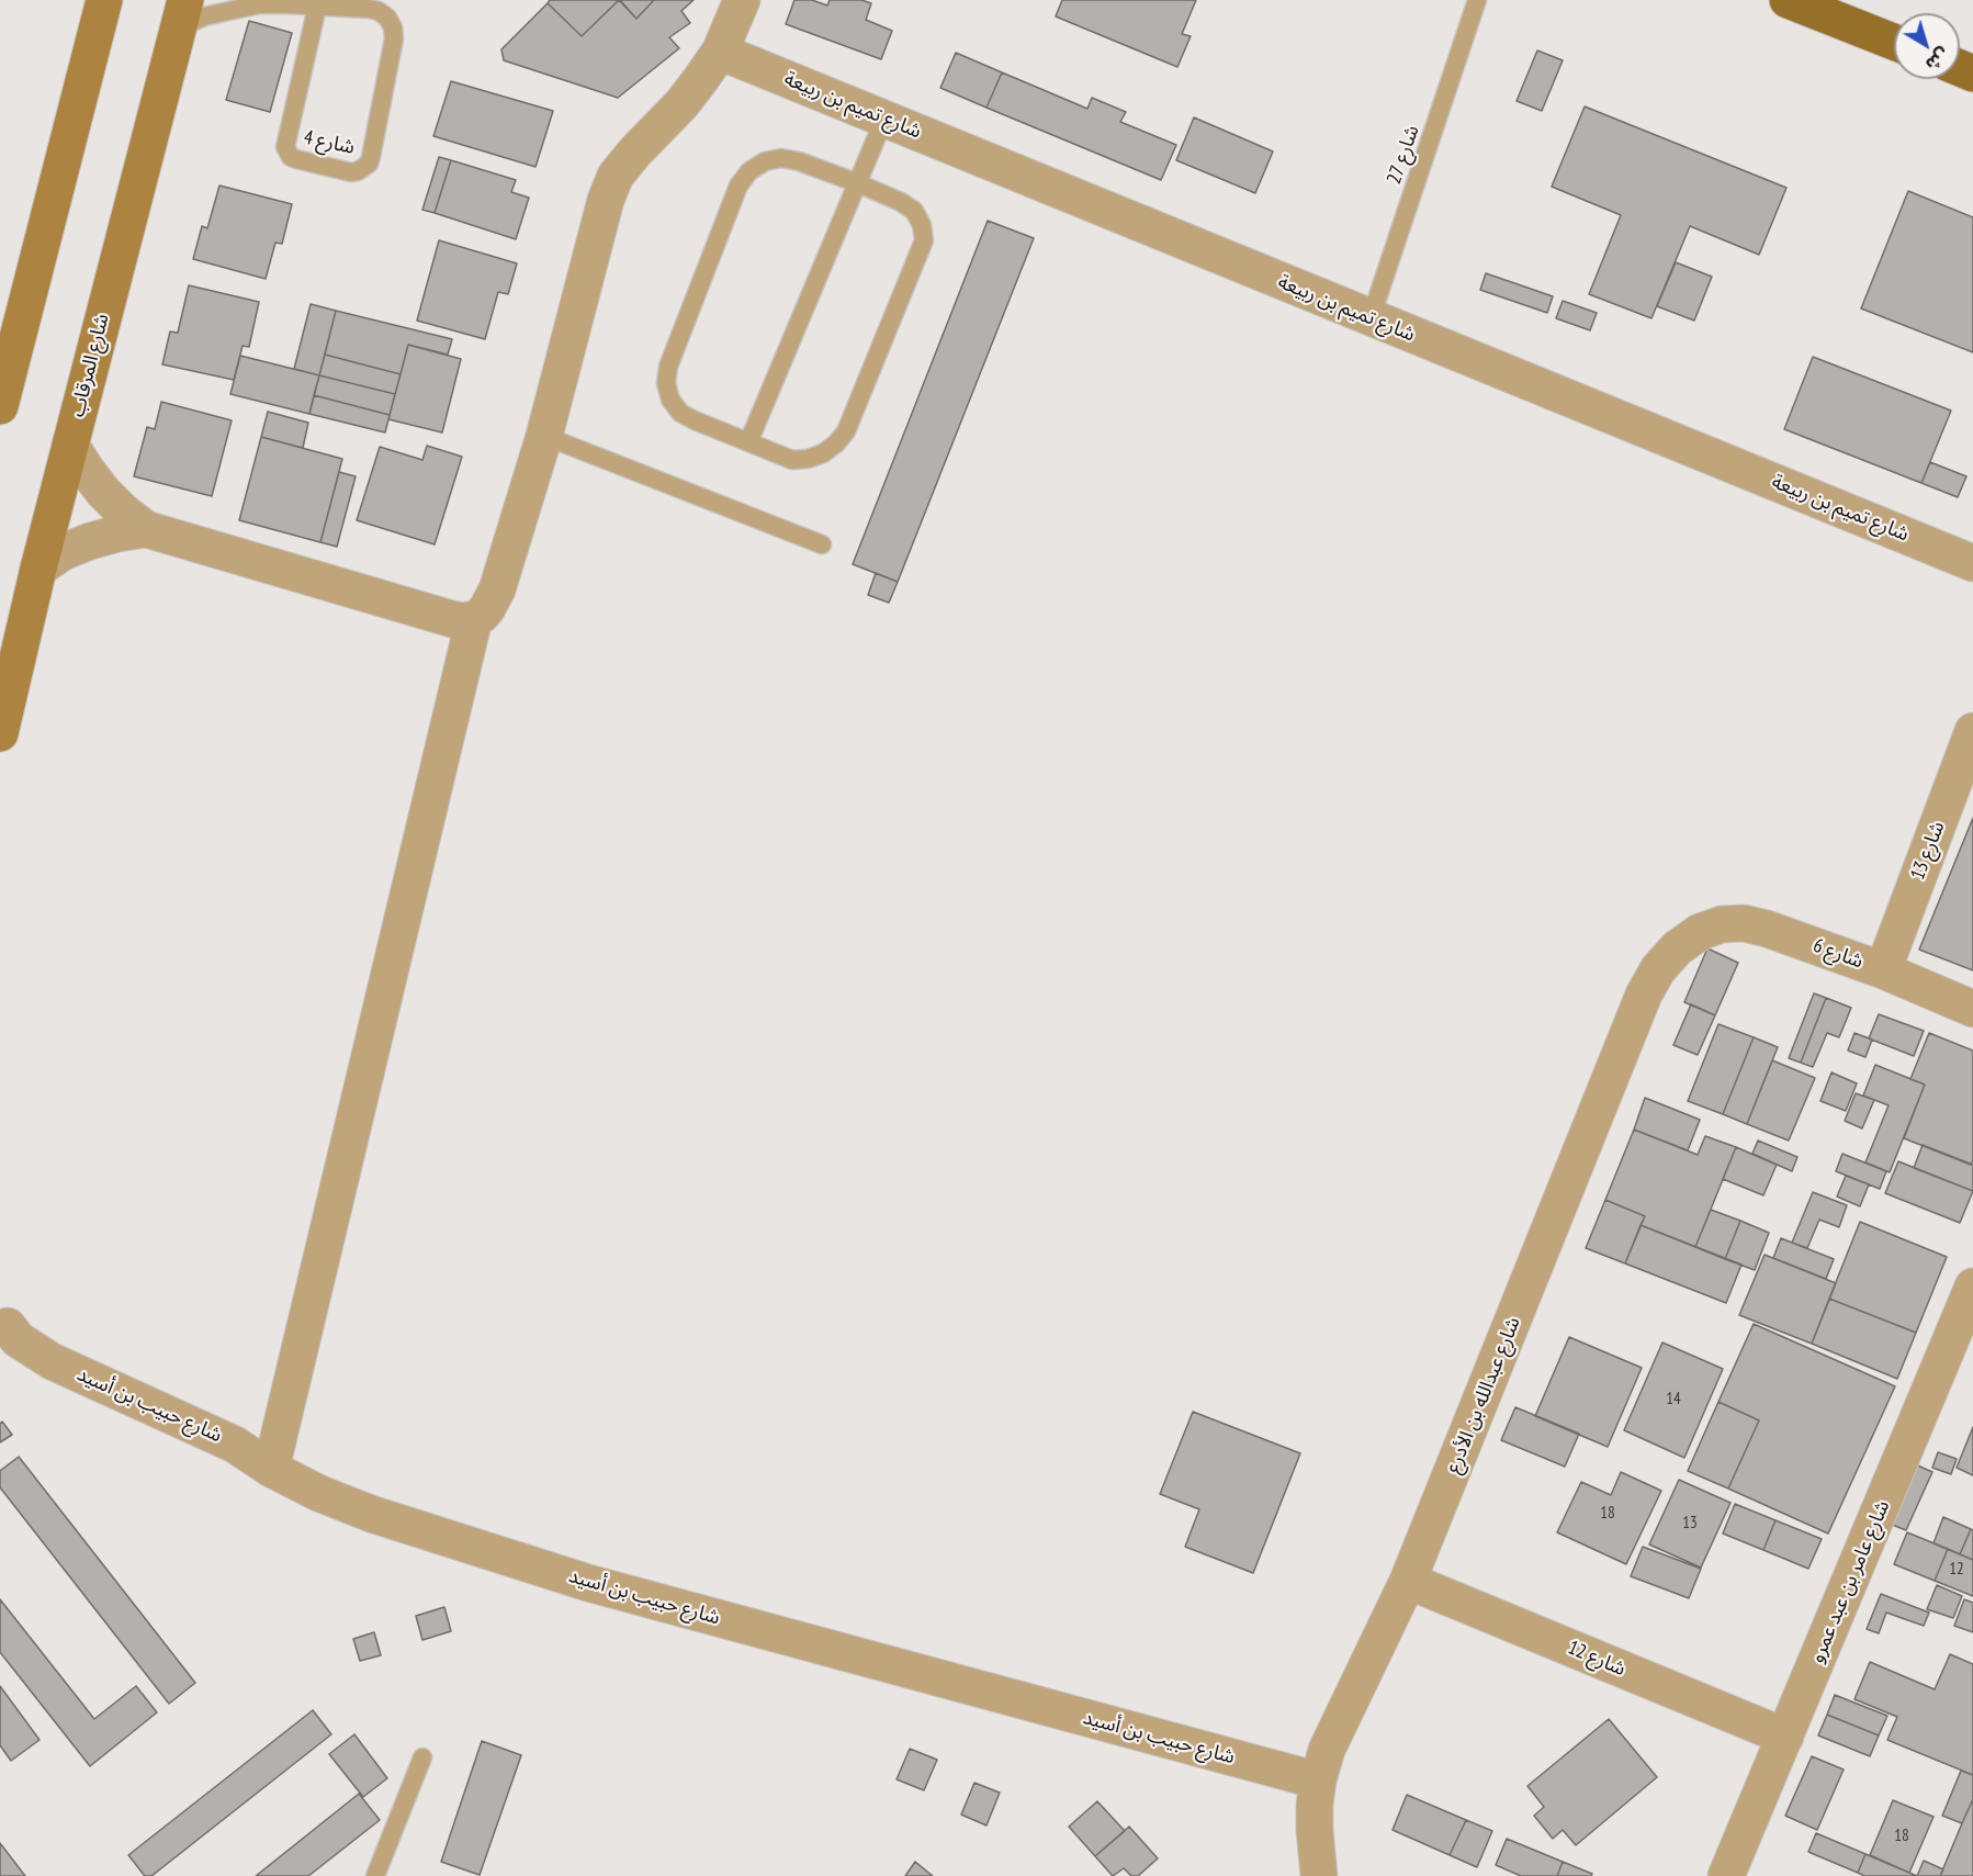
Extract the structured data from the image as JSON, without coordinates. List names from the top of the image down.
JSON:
{
  "streets": {
    "main road": ["شارع المرقاب"],
    "street": [
      "شارع تميم بن ربيعة",
      "شارع 13",
      "شارع 6",
      "شارع عبدالله بن الأدرع",
      "شارع حبيب بن أسيد",
      "شارع عامر بن عبد عمرو",
      "شارع 12"
    ],
    "lane": ["شارع 4", "شارع 27"]
  },
  "crossings": [
    ["شارع تميم بن ربيعة", "شارع 27"],
    ["شارع 4", "شارع المرقاب"],
    ["شارع 13", "شارع 6"],
    ["شارع 6", "شارع عبدالله بن الأدرع"],
    ["شارع عبدالله بن الأدرع", "شارع حبيب بن أسيد"],
    ["شارع عبدالله بن الأدرع", "شارع 12"],
    ["شارع عامر بن عبد عمرو", "شارع 12"]
  ],
  "house_numbers": [
    "14",
    "18",
    "13",
    "12",
    "18"
  ],
  "north": "bottom right"
}
